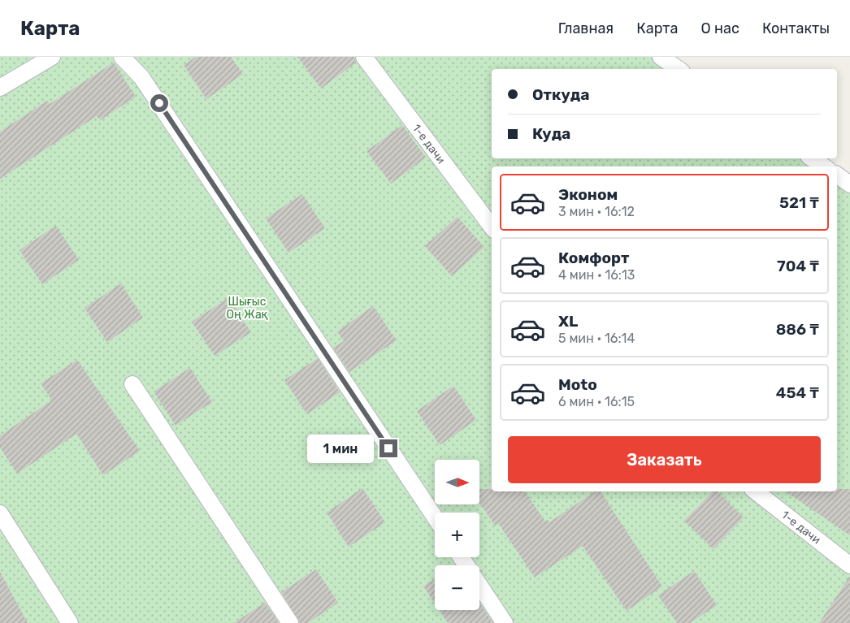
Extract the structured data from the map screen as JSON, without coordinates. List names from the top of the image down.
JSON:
{
  "streets": {
    "lane": ["1-е дачи"]
  },
  "parks": ["Шығыс Оң Жақ"],
  "north": "right",
  "page": {
    "header": "Карта",
    "nav": [
      "Главная",
      "Карта",
      "О нас",
      "Контакты"
    ],
    "banner": ["Откуда", "Куда"],
    "list": [
      {
        "name": "Эконом",
        "note": "3 мин · 16:12",
        "value": "521 ₸"
      },
      {
        "name": "Комфорт",
        "note": "4 мин · 16:13",
        "value": "704 ₸"
      },
      {
        "name": "XL",
        "note": "5 мин · 16:14",
        "value": "886 ₸"
      },
      {
        "name": "Moto",
        "note": "6 мин · 16:15",
        "value": "454 ₸"
      }
    ],
    "buttons": "Заказать",
    "bubble": "1 мин",
    "map_buttons": ["+", "−"]
  }
}
